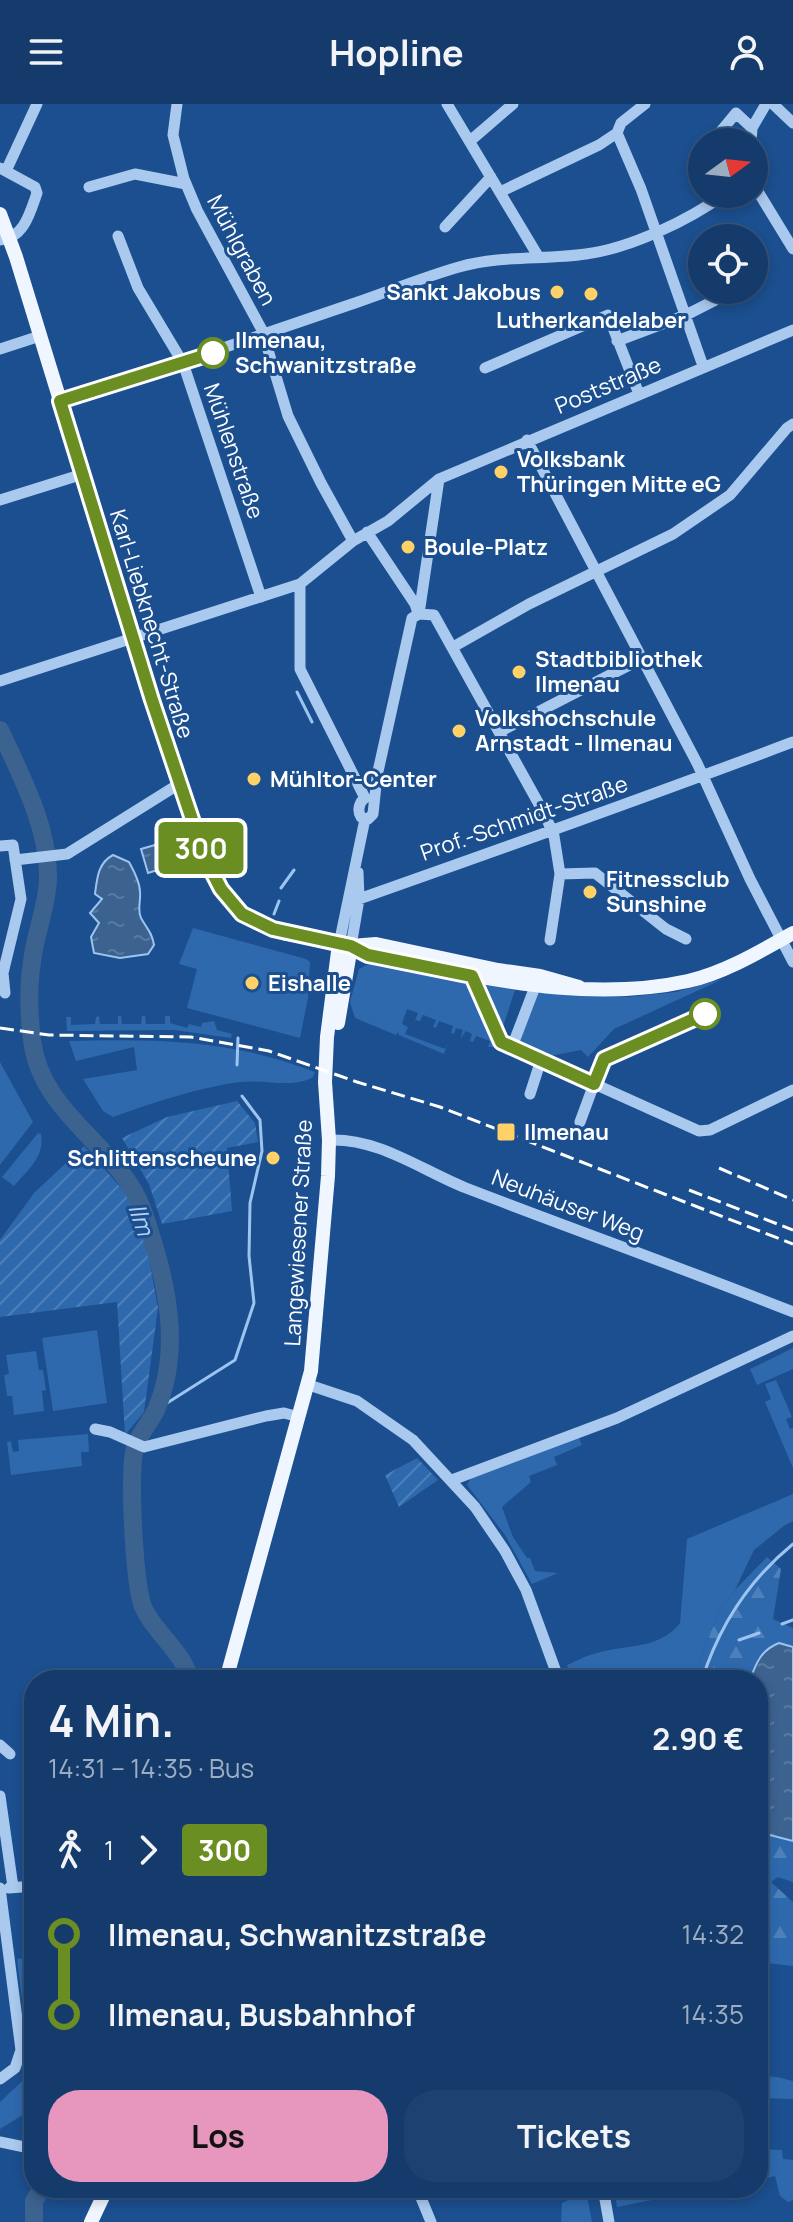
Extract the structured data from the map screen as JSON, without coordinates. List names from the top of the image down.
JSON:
{
  "streets": {
    "main road": ["Karl-Liebknecht-Straße", "Langewiesener Straße"],
    "street": [
      "Mühlgraben",
      "Poststraße",
      "Mühlenstraße",
      "Prof.-Schmidt-Straße",
      "Neuhäuser Weg"
    ]
  },
  "crossings": [
    ["Mühlgraben", "Poststraße"],
    ["Karl-Liebknecht-Straße", "Langewiesener Straße"],
    ["Neuhäuser Weg", "Langewiesener Straße"]
  ],
  "water": ["Ilm"],
  "places": {
    "other": [
      "Sankt Jakobus",
      "Lutherkandelaber",
      "Ilmenau, Schwanitzstraße",
      "Volksbank Thüringen Mitte eG",
      "Boule-Platz",
      "Stadtbibliothek Ilmenau",
      "Volkshochschule Arnstadt - Ilmenau",
      "Mühltor-Center",
      "Fitnessclub Sunshine",
      "Eishalle",
      "Schlittenscheune"
    ],
    "transit": ["Ilmenau"]
  },
  "lines": ["bus line 300"],
  "north": "right",
  "page": {
    "header": "Hopline",
    "on_map": "300",
    "heading": ["4 Min.", "14:31 – 14:35 · Bus", "2.90 €"],
    "legs": ["1", "300"],
    "list": [
      {
        "name": "Ilmenau, Schwanitzstraße",
        "value": "14:32"
      },
      {
        "name": "Ilmenau, Busbahnhof",
        "value": "14:35"
      }
    ],
    "buttons": ["Los", "Tickets"]
  }
}
